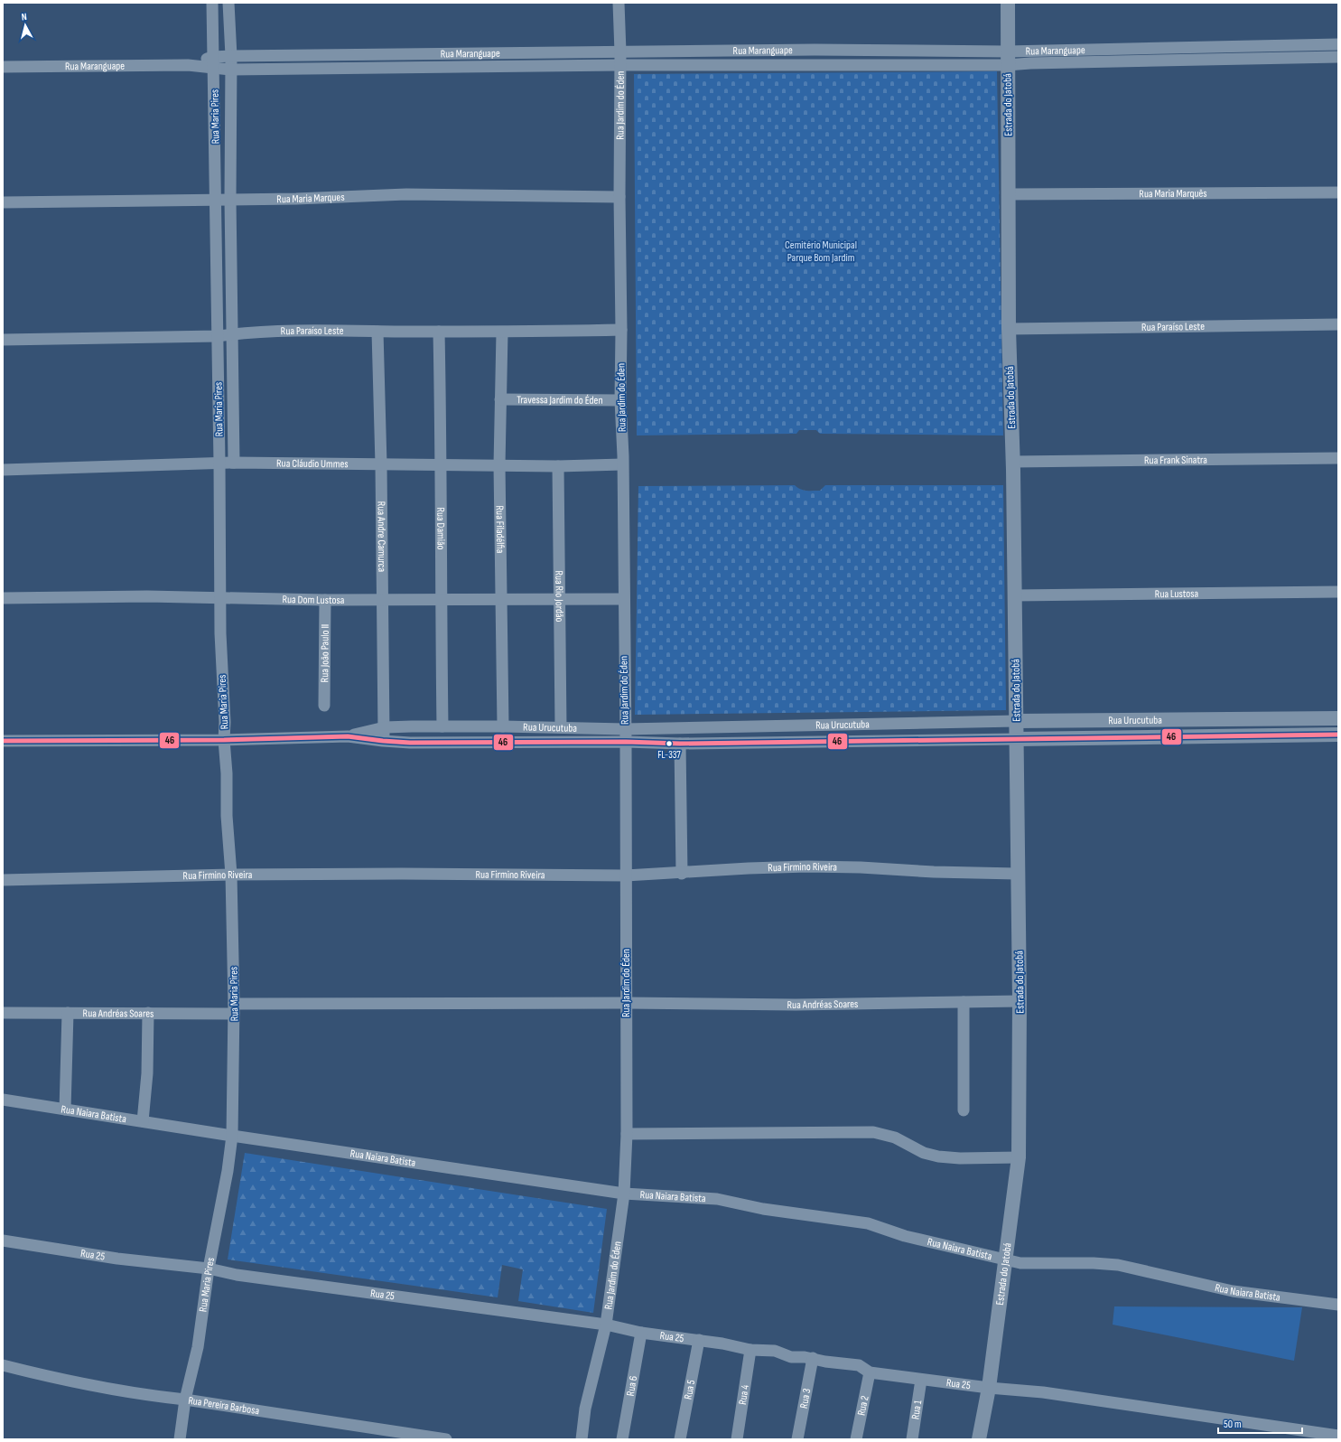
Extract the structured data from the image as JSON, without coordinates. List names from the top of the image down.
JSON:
{
  "streets": {
    "street": [
      "Rua Maranguape",
      "Rua Jardim do Éden",
      "Estrada do Jatobá",
      "Rua Maria Pires",
      "Rua Maria Marquês",
      "Rua Maria Marques",
      "Rua Paraíso Leste",
      "Travessa Jardim do Éden",
      "Rua Frank Sinatra",
      "Rua Cláudio Ummes",
      "Rua Damião",
      "Rua Filadélfia",
      "Rua Andre Camurca",
      "Rua Lustosa",
      "Rua Rio Jordão",
      "Rua Dom Lustosa",
      "Rua João Paulo II",
      "Rua Urucutuba",
      "Rua Firmino Riveira",
      "Rua Andréas Soares",
      "Rua Naiara Batista",
      "Rua 25",
      "Rua 6",
      "Rua 5",
      "Rua 4",
      "Rua 3",
      "Rua Pereira Barbosa",
      "Rua 2",
      "Rua 1"
    ]
  },
  "crossings": [
    ["Rua Maranguape", "Rua Jardim do Éden"],
    ["Rua Maranguape", "Estrada do Jatobá"],
    ["Rua Maranguape", "Rua Maria Pires"],
    ["Rua Jardim do Éden", "Rua Maria Marques"],
    ["Rua Jardim do Éden", "Rua Paraíso Leste"],
    ["Rua Jardim do Éden", "Travessa Jardim do Éden"],
    ["Rua Jardim do Éden", "Rua Cláudio Ummes"],
    ["Rua Jardim do Éden", "Rua Dom Lustosa"],
    ["Rua Jardim do Éden", "Rua Urucutuba"],
    ["Rua Jardim do Éden", "Rua Firmino Riveira"],
    ["Rua Jardim do Éden", "Rua Andréas Soares"],
    ["Rua Jardim do Éden", "Rua Naiara Batista"],
    ["Rua Jardim do Éden", "Rua 25"],
    ["Estrada do Jatobá", "Rua Maria Marquês"],
    ["Estrada do Jatobá", "Rua Paraíso Leste"],
    ["Estrada do Jatobá", "Rua Frank Sinatra"],
    ["Estrada do Jatobá", "Rua Lustosa"],
    ["Estrada do Jatobá", "Rua Urucutuba"],
    ["Estrada do Jatobá", "Rua Firmino Riveira"],
    ["Estrada do Jatobá", "Rua Andréas Soares"],
    ["Estrada do Jatobá", "Rua Naiara Batista"],
    ["Estrada do Jatobá", "Rua 25"],
    ["Rua Maria Pires", "Rua Maria Marques"],
    ["Rua Maria Pires", "Rua Paraíso Leste"],
    ["Rua Maria Pires", "Rua Cláudio Ummes"],
    ["Rua Maria Pires", "Rua Dom Lustosa"],
    ["Rua Maria Pires", "Rua Urucutuba"],
    ["Rua Maria Pires", "Rua Firmino Riveira"],
    ["Rua Maria Pires", "Rua Andréas Soares"],
    ["Rua Maria Pires", "Rua Naiara Batista"],
    ["Rua Maria Pires", "Rua 25"],
    ["Rua Maria Pires", "Rua Pereira Barbosa"],
    ["Rua Paraíso Leste", "Rua Damião"],
    ["Rua Paraíso Leste", "Rua Filadélfia"],
    ["Rua Paraíso Leste", "Rua Andre Camurca"],
    ["Travessa Jardim do Éden", "Rua Filadélfia"],
    ["Rua Cláudio Ummes", "Rua Damião"],
    ["Rua Cláudio Ummes", "Rua Filadélfia"],
    ["Rua Cláudio Ummes", "Rua Andre Camurca"],
    ["Rua Cláudio Ummes", "Rua Rio Jordão"],
    ["Rua Damião", "Rua Dom Lustosa"],
    ["Rua Damião", "Rua Urucutuba"],
    ["Rua Filadélfia", "Rua Dom Lustosa"],
    ["Rua Filadélfia", "Rua Urucutuba"],
    ["Rua Andre Camurca", "Rua Dom Lustosa"],
    ["Rua Andre Camurca", "Rua Urucutuba"],
    ["Rua Rio Jordão", "Rua Dom Lustosa"],
    ["Rua Rio Jordão", "Rua Urucutuba"],
    ["Rua Dom Lustosa", "Rua João Paulo II"],
    ["Rua 25", "Rua 6"],
    ["Rua 25", "Rua 5"],
    ["Rua 25", "Rua 4"],
    ["Rua 25", "Rua 3"],
    ["Rua 25", "Rua 2"],
    ["Rua 25", "Rua 1"]
  ],
  "parks": ["Cemitério Municipal Parque Bom Jardim"],
  "places": ["FL-337"],
  "lines": ["transit line 46"],
  "scale_bar": "50 m",
  "north": "top"
}
